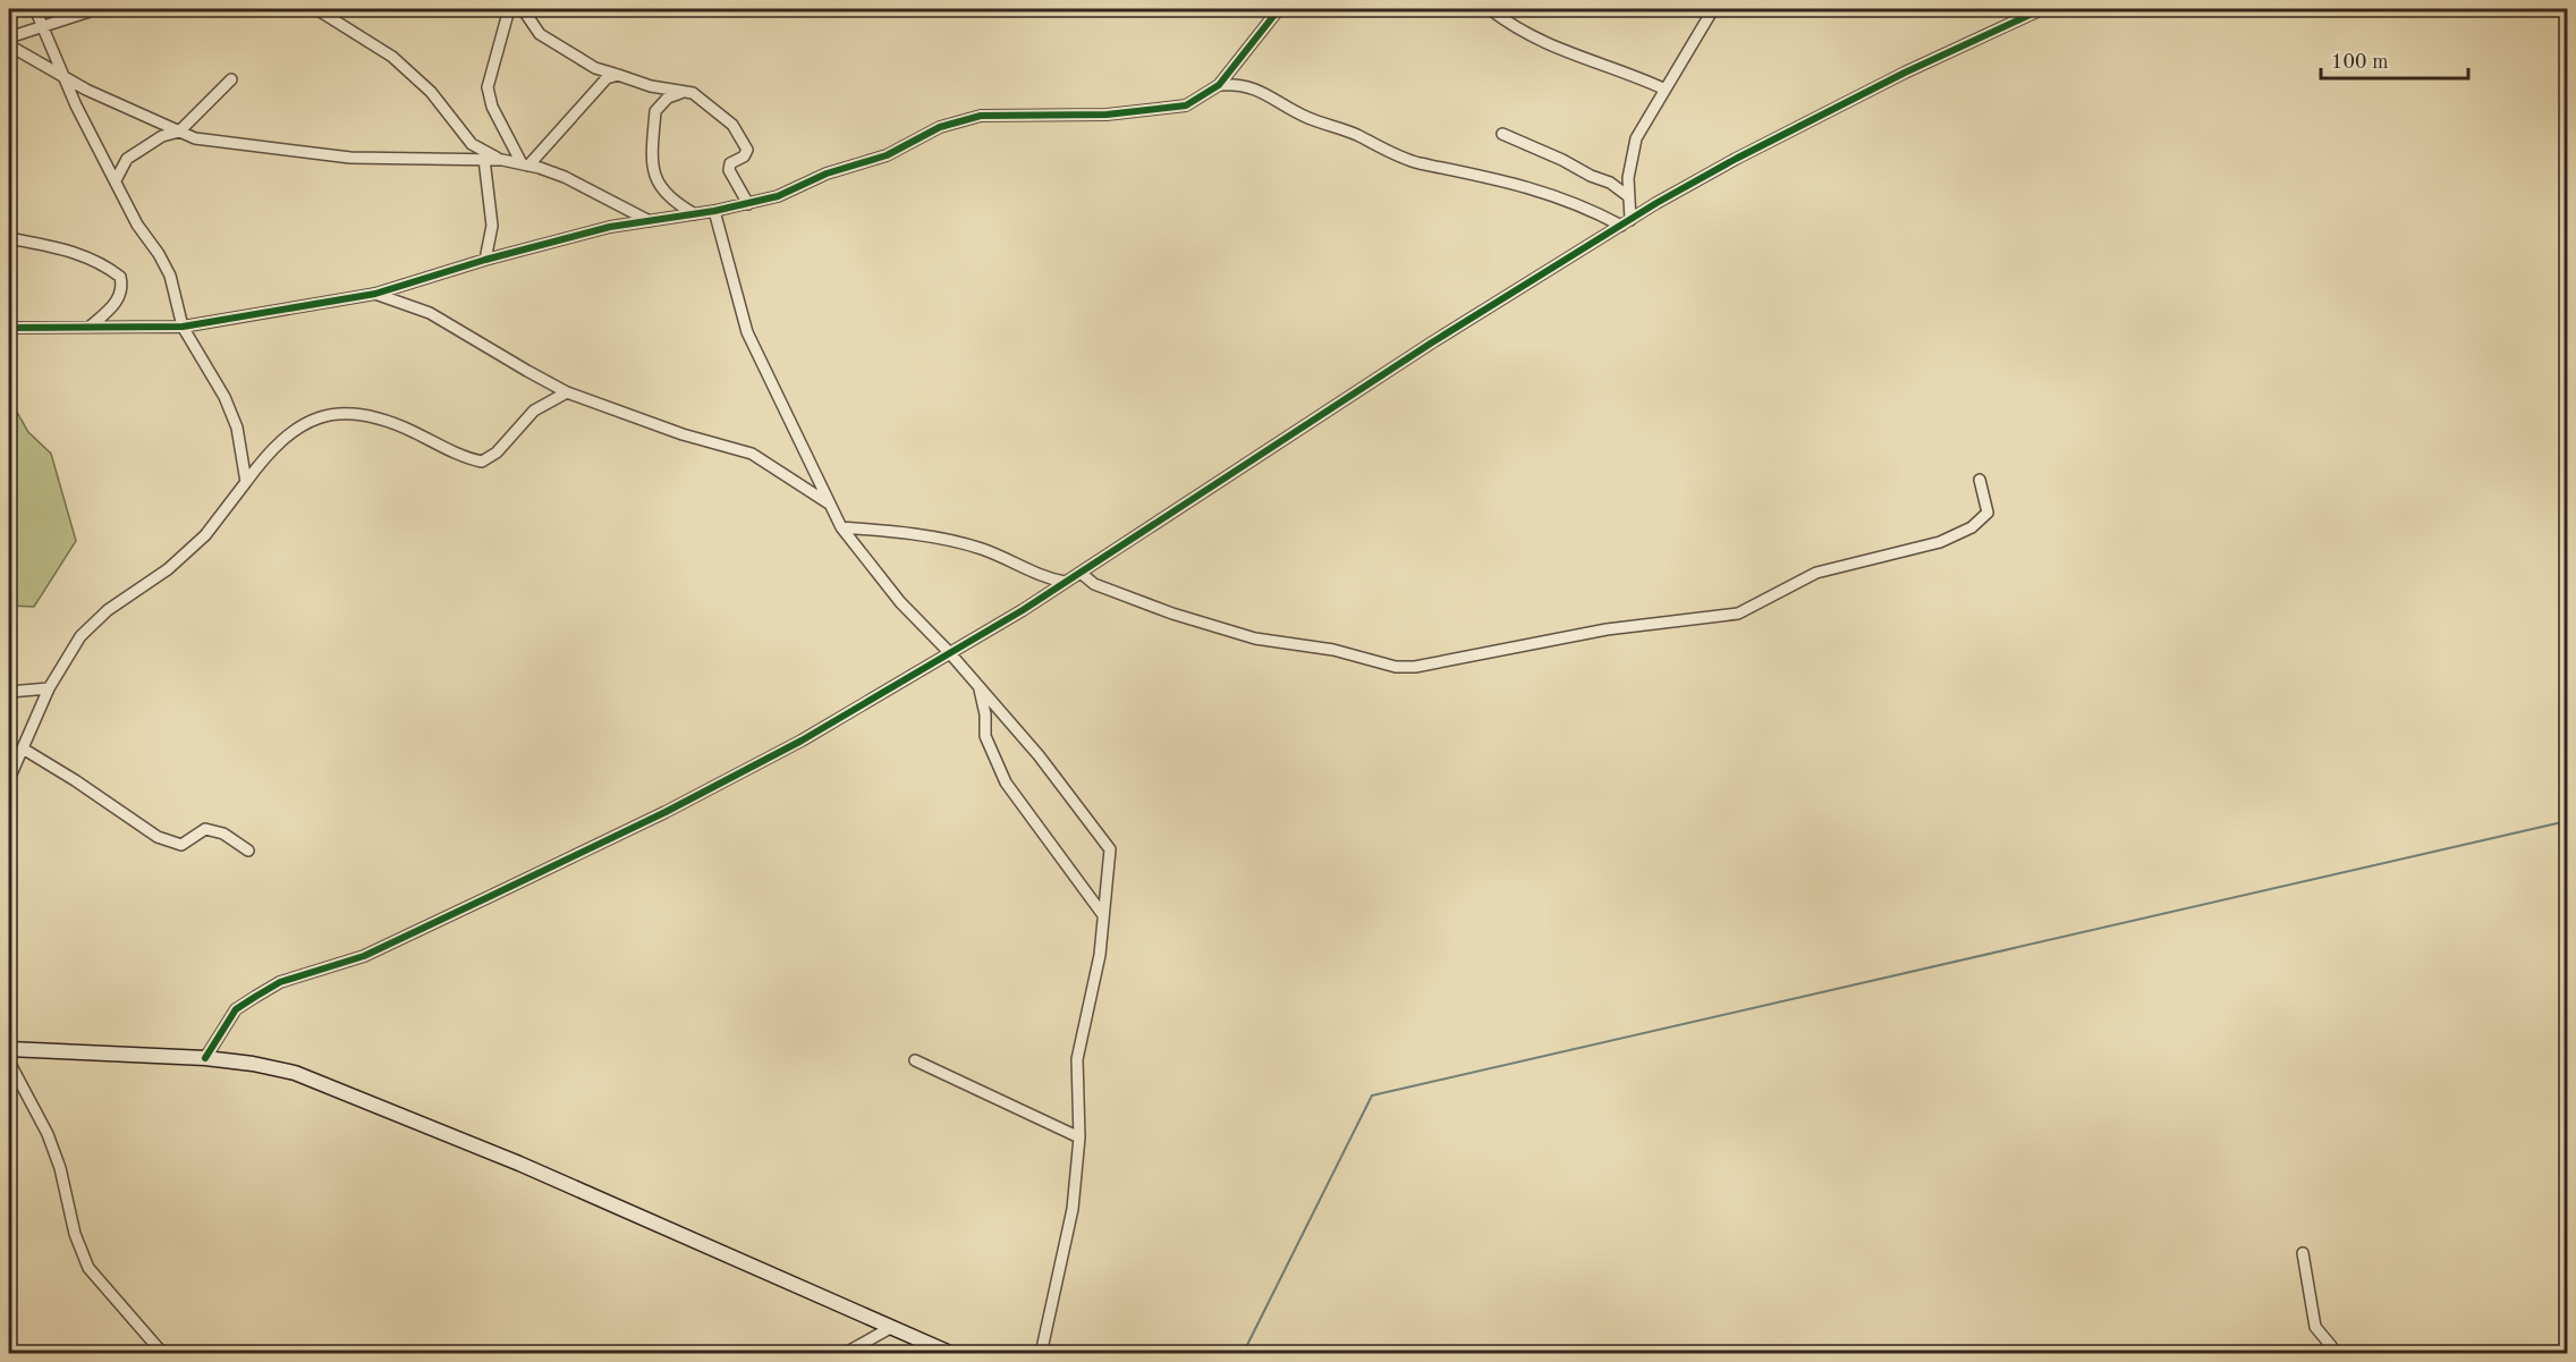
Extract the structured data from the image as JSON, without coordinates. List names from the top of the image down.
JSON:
{
  "scale_bar": "100 m"
}
